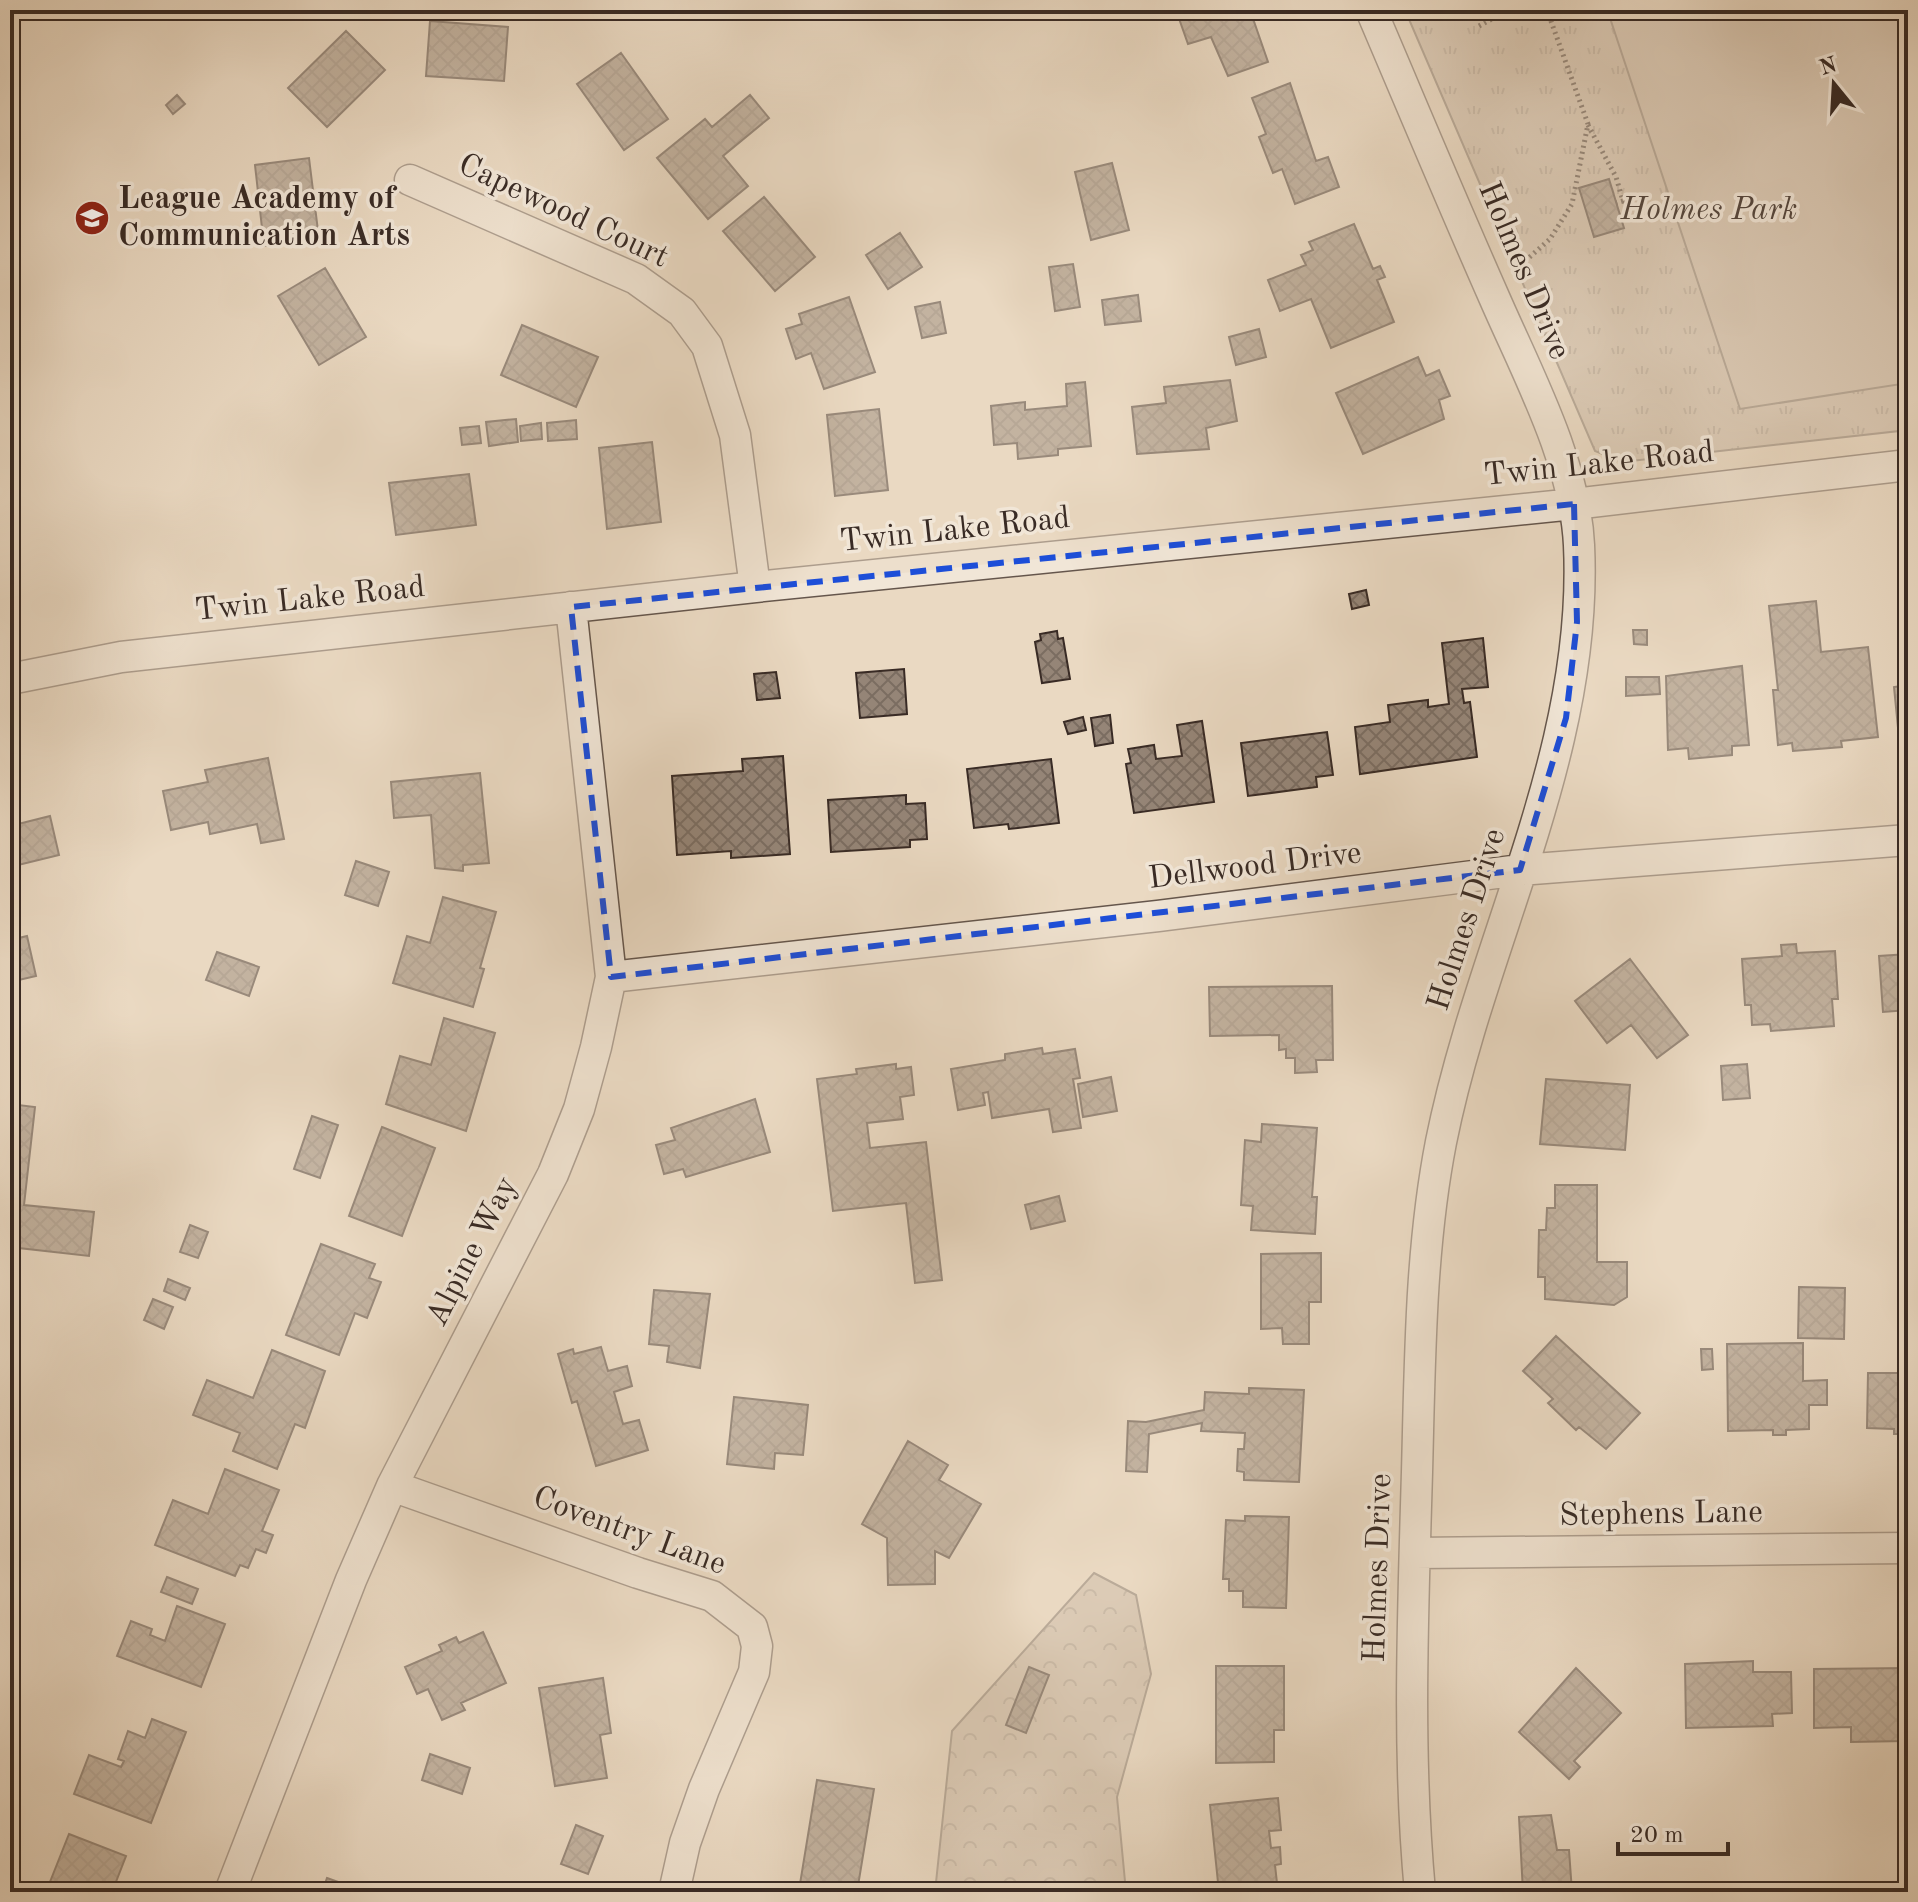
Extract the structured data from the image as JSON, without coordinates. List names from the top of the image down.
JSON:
{
  "streets": {
    "street": [
      "Capewood Court",
      "Holmes Drive",
      "Twin Lake Road",
      "Dellwood Drive",
      "Alpine Way",
      "Stephens Lane",
      "Coventry Lane"
    ]
  },
  "crossings": [
    ["Capewood Court", "Twin Lake Road"],
    ["Holmes Drive", "Twin Lake Road"],
    ["Holmes Drive", "Dellwood Drive"],
    ["Holmes Drive", "Stephens Lane"],
    ["Twin Lake Road", "Alpine Way"],
    ["Dellwood Drive", "Alpine Way"],
    ["Alpine Way", "Coventry Lane"]
  ],
  "parks": ["Holmes Park"],
  "places": {
    "school or university": ["League Academy of Communication Arts"]
  },
  "scale_bar": "20 m",
  "north": "top"
}
